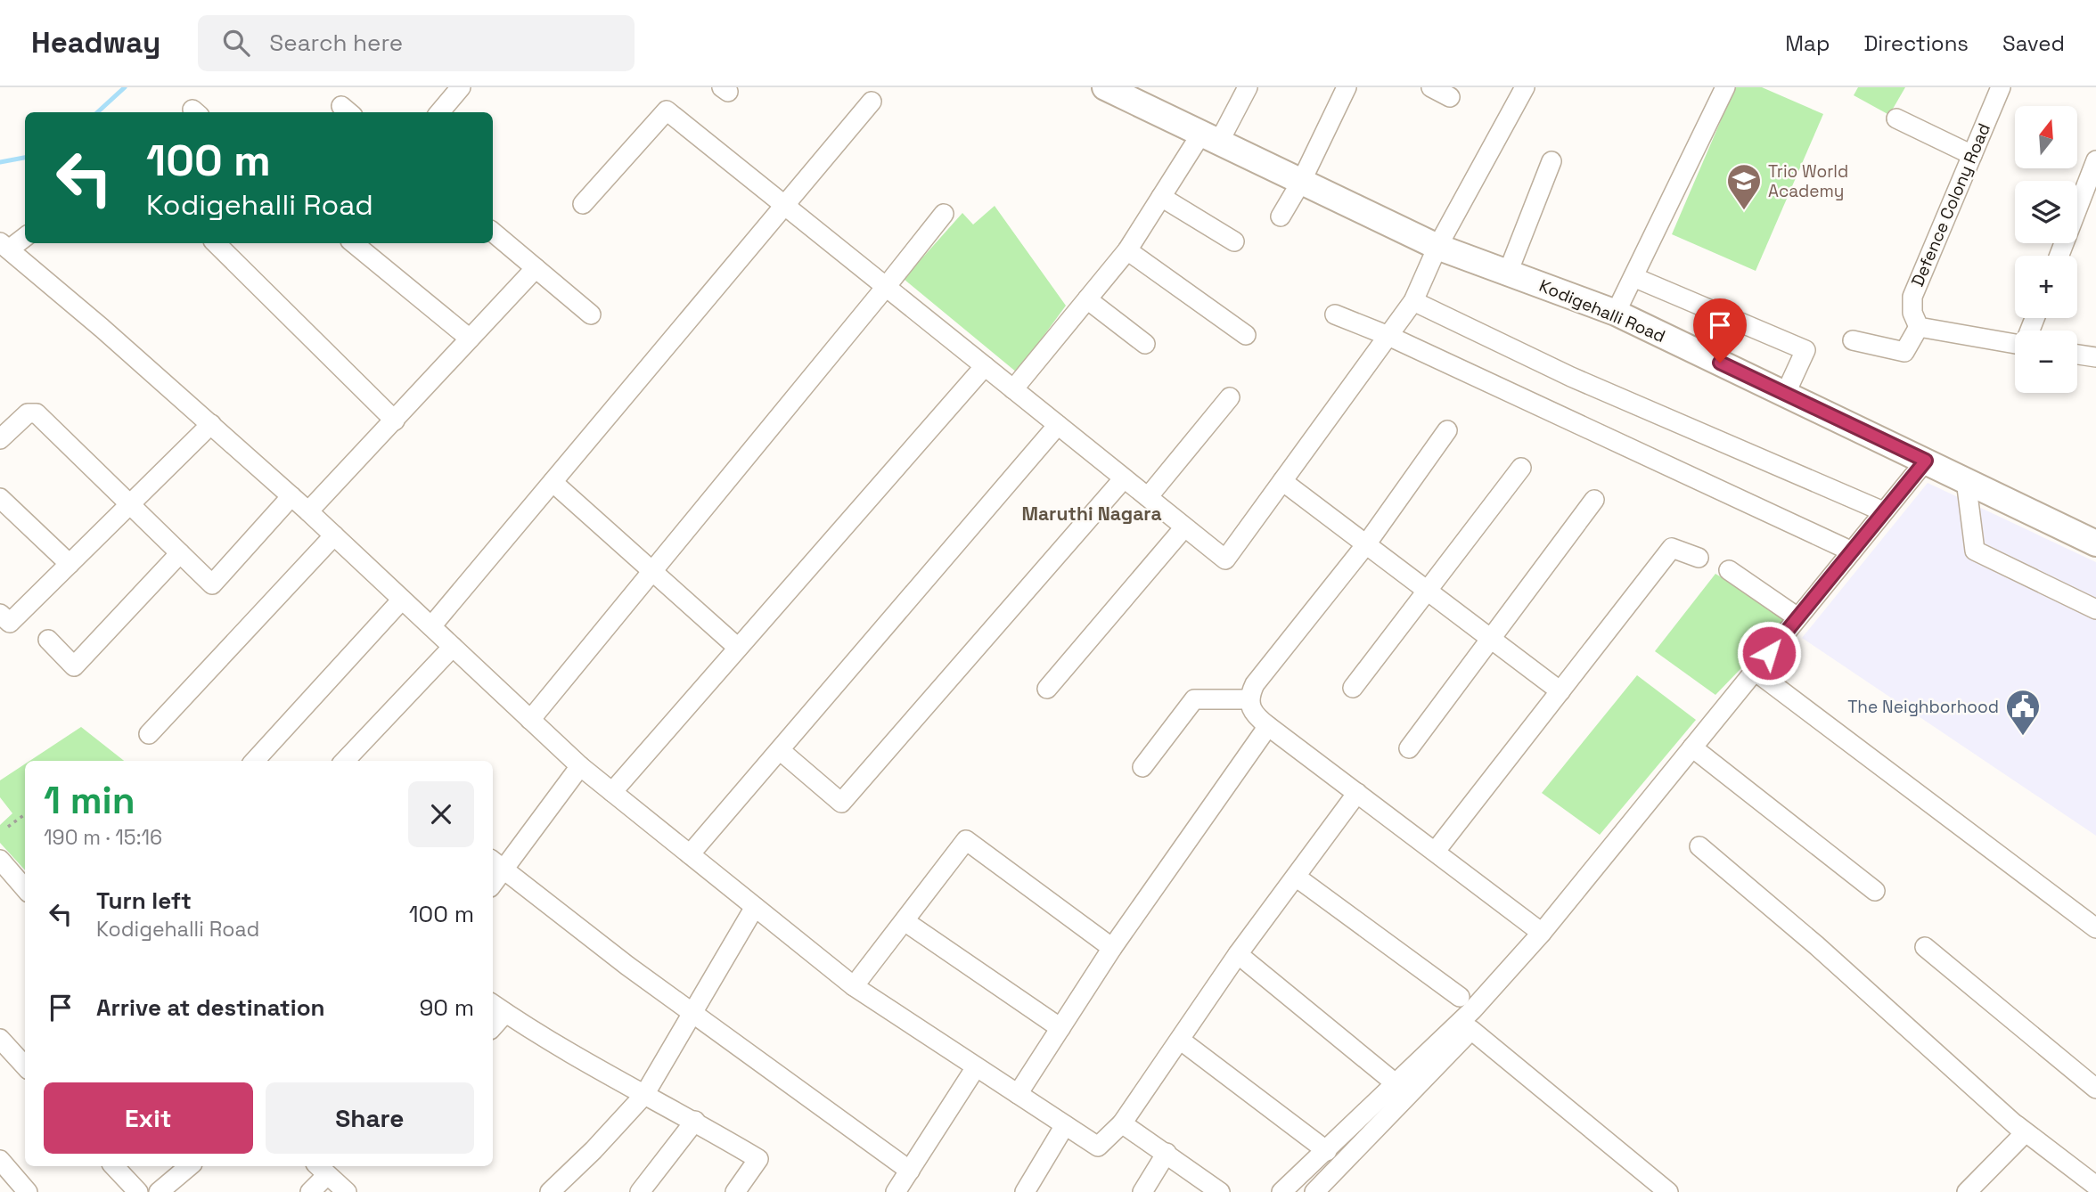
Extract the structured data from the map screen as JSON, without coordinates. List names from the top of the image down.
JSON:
{
  "streets": {
    "main road": ["Kodigehalli Road"],
    "street": ["Defence Colony Road"]
  },
  "districts": ["Maruthi Nagara"],
  "places": {
    "school or university": ["Trio World Academy"],
    "public building": ["The Neighborhood"]
  },
  "north": "top",
  "page": {
    "header": "Headway",
    "search": "Search here",
    "nav": ["Map", "Directions", "Saved"],
    "map_buttons": ["+", "−"],
    "turn": ["100 m", "Kodigehalli Road"],
    "heading": ["1 min", "190 m · 15:16"],
    "list": [
      {
        "name": "Turn left",
        "note": "Kodigehalli Road",
        "value": "100 m"
      },
      {
        "name": "Arrive at destination",
        "value": "90 m"
      }
    ],
    "buttons": ["Exit", "Share"]
  }
}
